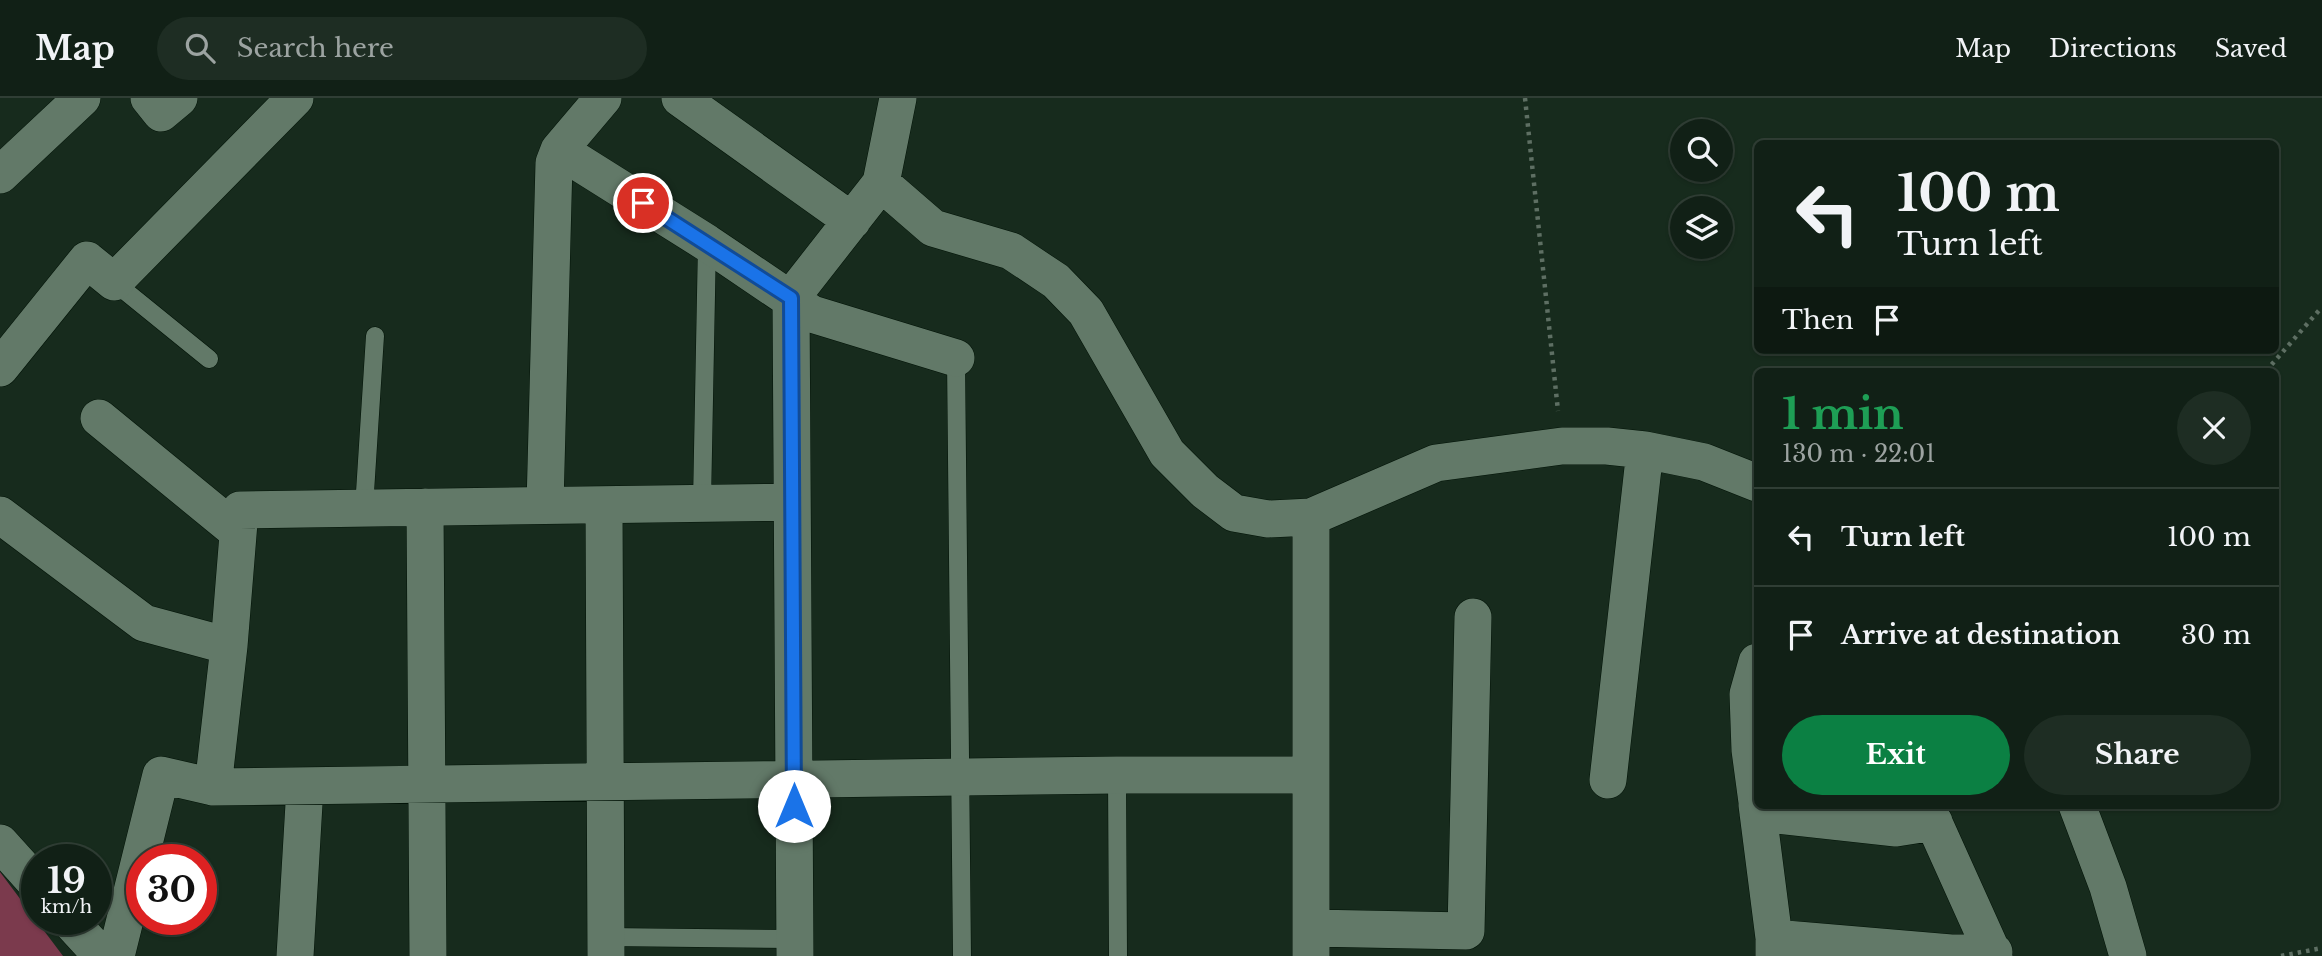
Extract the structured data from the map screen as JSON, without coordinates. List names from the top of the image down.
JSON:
{
  "page": {
    "header": "Map",
    "search": "Search here",
    "nav": ["Map", "Directions", "Saved"],
    "turn": ["100 m", "Turn left"],
    "then": "Then",
    "heading": ["1 min", "130 m · 22:01"],
    "list": [
      {
        "name": "Turn left",
        "value": "100 m"
      },
      {
        "name": "Arrive at destination",
        "value": "30 m"
      }
    ],
    "buttons": ["Exit", "Share"],
    "speed": "19 km/h",
    "limit": "30"
  }
}
